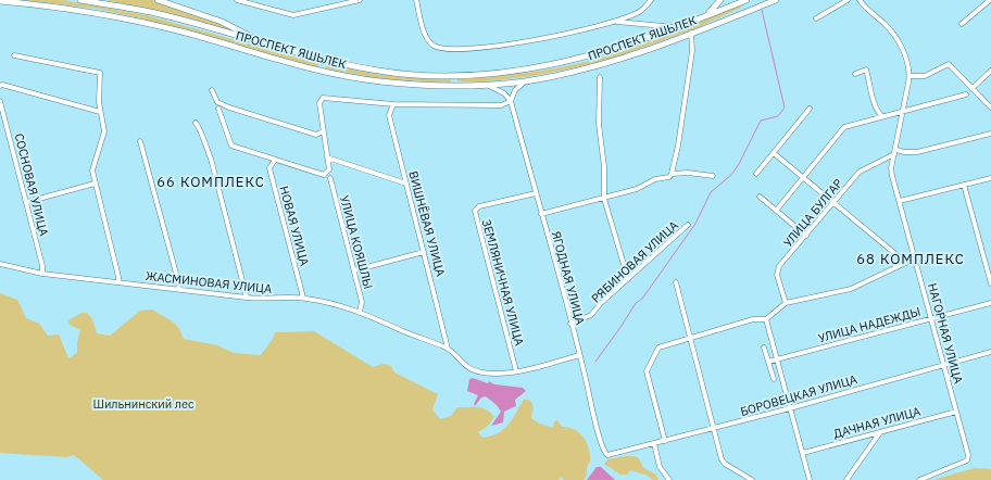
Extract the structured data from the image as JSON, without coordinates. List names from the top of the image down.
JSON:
{
  "streets": {
    "main road": ["ПРОСПЕКТ ЯШЬЛЕК"],
    "street": [
      "СОСНОВАЯ УЛИЦА",
      "УЛИЦА БУЛГАР",
      "ВИШНЁВАЯ УЛИЦА",
      "НОВАЯ УЛИЦА",
      "УЛИЦА КОЯШЛЫ",
      "РЯБИНОВАЯ УЛИЦА",
      "ЯГОДНАЯ УЛИЦА",
      "ЖАСМИНОВАЯ УЛИЦА",
      "ЗЕМЛЯНИЧНАЯ УЛИЦА",
      "УЛИЦА НАДЕЖДЫ",
      "НАГОРНАЯ УЛИЦА",
      "БОРОВЕЦКАЯ УЛИЦА",
      "ДАЧНАЯ УЛИЦА"
    ]
  },
  "crossings": [
    ["СОСНОВАЯ УЛИЦА", "ЖАСМИНОВАЯ УЛИЦА"],
    ["УЛИЦА БУЛГАР", "НАГОРНАЯ УЛИЦА"],
    ["ВИШНЁВАЯ УЛИЦА", "ЖАСМИНОВАЯ УЛИЦА"],
    ["НОВАЯ УЛИЦА", "ЖАСМИНОВАЯ УЛИЦА"],
    ["УЛИЦА КОЯШЛЫ", "ЖАСМИНОВАЯ УЛИЦА"],
    ["РЯБИНОВАЯ УЛИЦА", "ЯГОДНАЯ УЛИЦА"],
    ["ЯГОДНАЯ УЛИЦА", "ЖАСМИНОВАЯ УЛИЦА"],
    ["ЯГОДНАЯ УЛИЦА", "ЗЕМЛЯНИЧНАЯ УЛИЦА"],
    ["ЯГОДНАЯ УЛИЦА", "БОРОВЕЦКАЯ УЛИЦА"],
    ["ЖАСМИНОВАЯ УЛИЦА", "ЗЕМЛЯНИЧНАЯ УЛИЦА"],
    ["УЛИЦА НАДЕЖДЫ", "НАГОРНАЯ УЛИЦА"],
    ["НАГОРНАЯ УЛИЦА", "БОРОВЕЦКАЯ УЛИЦА"],
    ["НАГОРНАЯ УЛИЦА", "ДАЧНАЯ УЛИЦА"]
  ],
  "districts": ["66 КОМПЛЕКС", "68 КОМПЛЕКС"],
  "parks": ["Шильнинский лес"]
}
